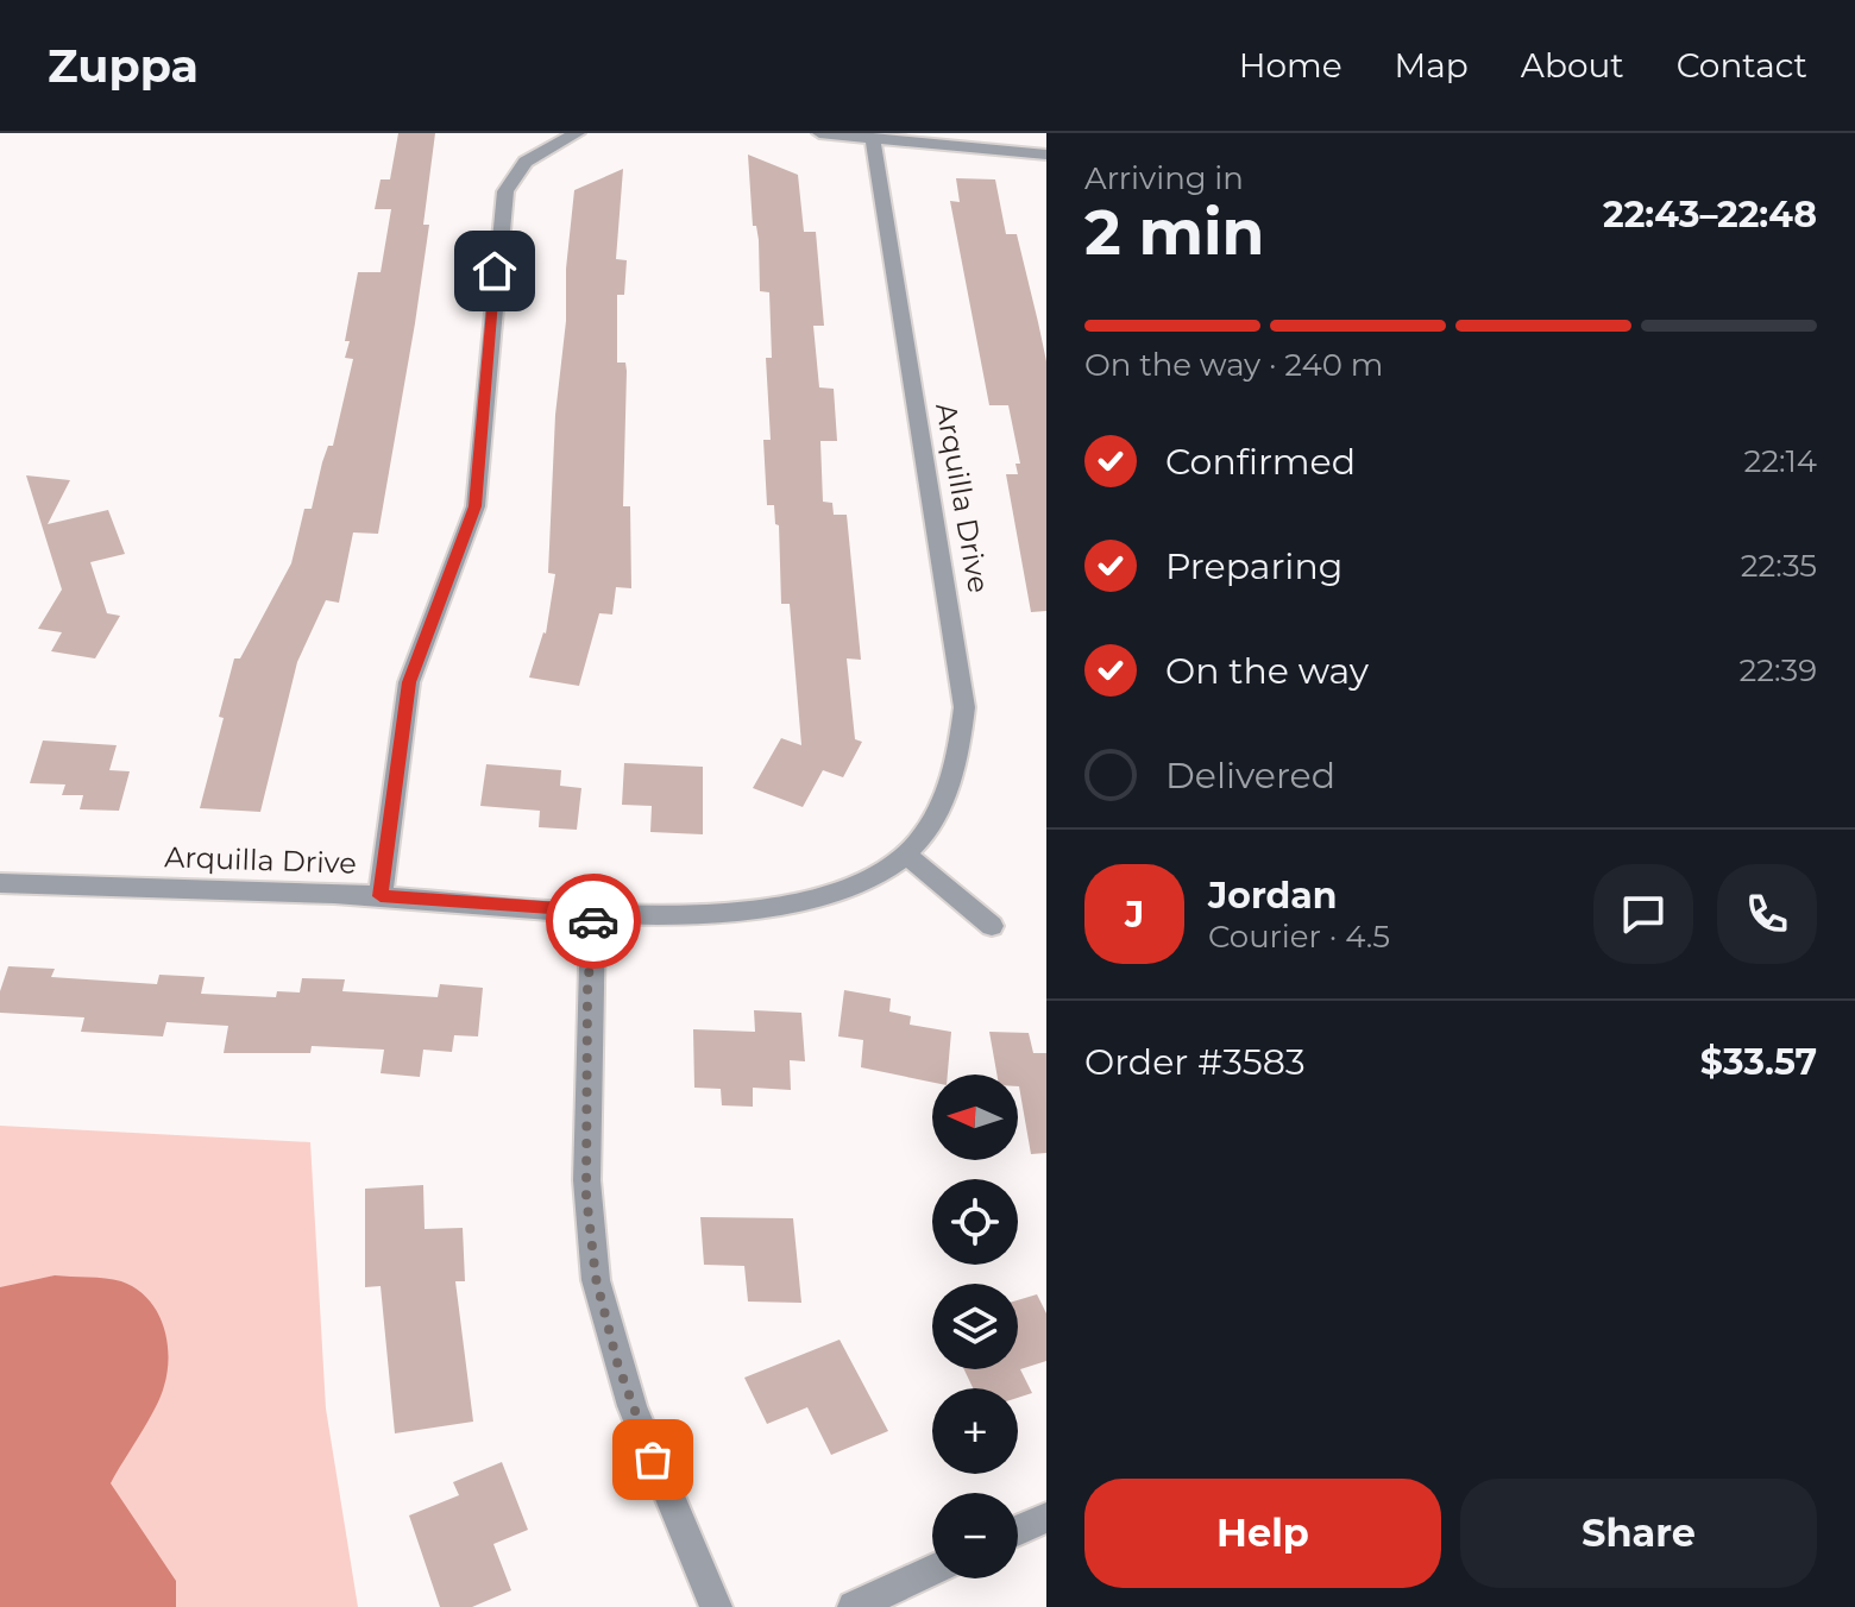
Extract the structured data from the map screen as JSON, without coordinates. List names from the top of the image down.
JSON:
{
  "streets": {
    "street": ["Arquilla Drive"]
  },
  "north": "left",
  "page": {
    "header": "Zuppa",
    "nav": [
      "Home",
      "Map",
      "About",
      "Contact"
    ],
    "heading": ["2 min", "Arriving in", "22:43–22:48"],
    "panel": [
      "Jordan",
      "Courier · 4.5",
      "Order #3583",
      "$33.57"
    ],
    "bar": "On the way · 240 m",
    "list": [
      ["Confirmed", "22:14"],
      ["Preparing", "22:35"],
      ["On the way", "22:39"],
      "Delivered"
    ],
    "round": "J",
    "map_buttons": ["+", "−"],
    "buttons": ["Help", "Share"]
  }
}
